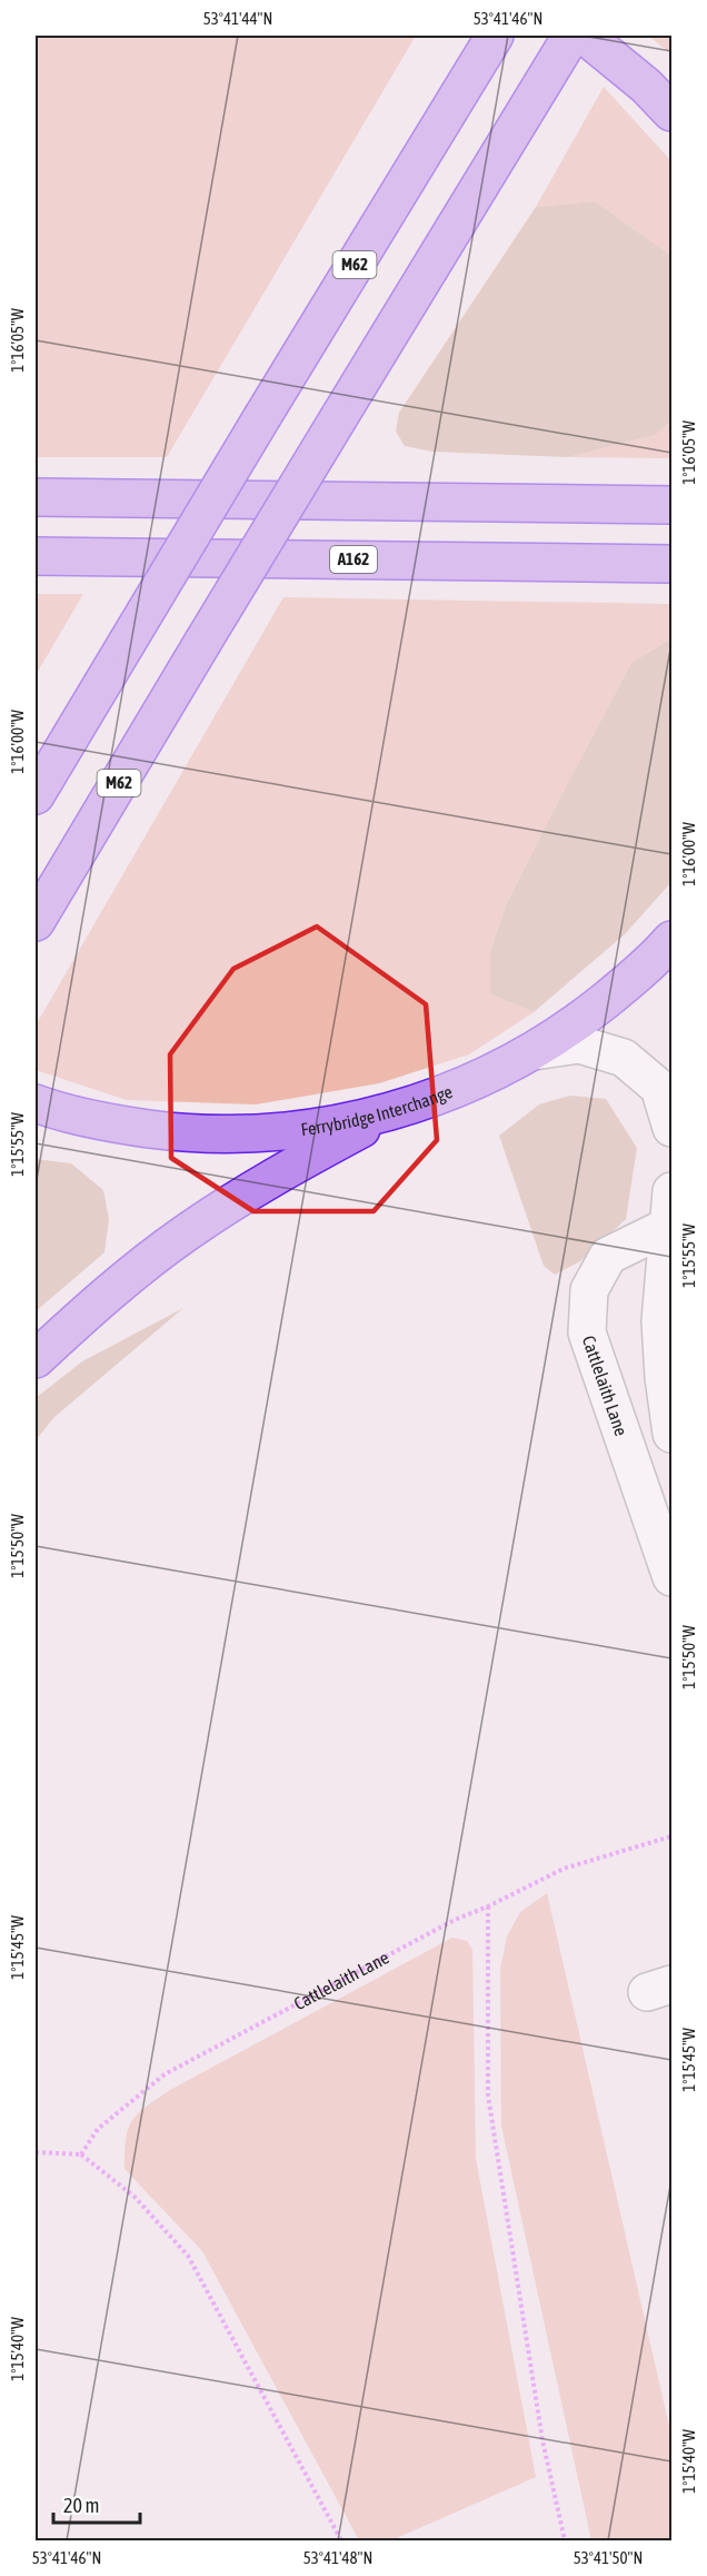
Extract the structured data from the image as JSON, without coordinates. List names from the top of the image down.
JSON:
{
  "streets": {
    "highway": ["M62", "A162", "Ferrybridge Interchange"],
    "lane": ["Cattlelaith Lane"]
  },
  "scale_bar": "20 m",
  "coordinates": [
    "53°41'44\"N",
    "53°41'46\"N",
    "1°16'05\"W",
    "1°16'00\"W",
    "1°15'55\"W",
    "1°15'50\"W",
    "1°15'45\"W",
    "1°15'40\"W",
    "53°41'48\"N",
    "53°41'50\"N"
  ]
}
